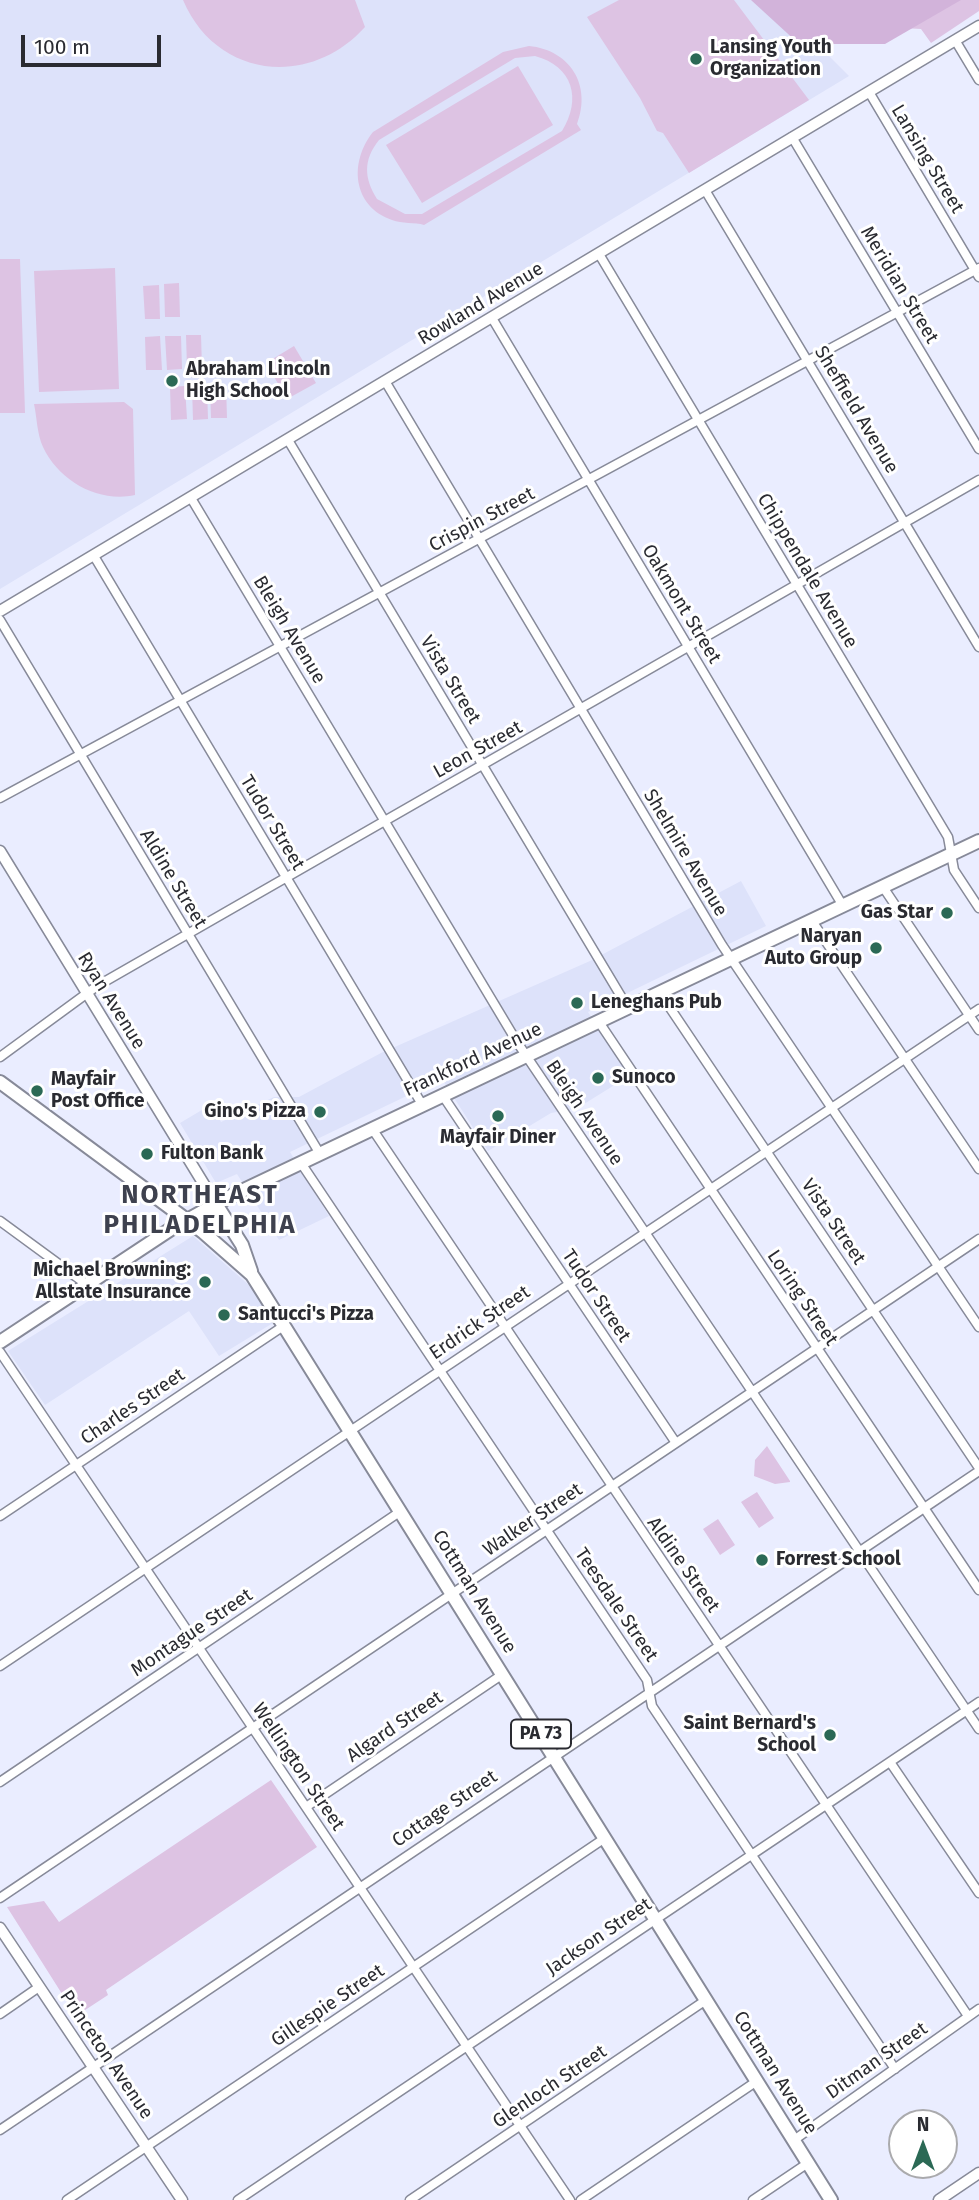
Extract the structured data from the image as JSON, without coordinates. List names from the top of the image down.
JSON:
{
  "streets": {
    "main road": ["Frankford Avenue", "Cottman Avenue", "PA 73"],
    "street": [
      "Lansing Street",
      "Meridian Street",
      "Rowland Avenue",
      "Sheffield Avenue",
      "Crispin Street",
      "Chippendale Avenue",
      "Oakmont Street",
      "Bleigh Avenue",
      "Vista Street",
      "Leon Street",
      "Tudor Street",
      "Shelmire Avenue",
      "Aldine Street",
      "Ryan Avenue",
      "Loring Street",
      "Erdrick Street",
      "Charles Street",
      "Walker Street",
      "Teesdale Street",
      "Montague Street",
      "Algard Street",
      "Wellington Street",
      "Cottage Street",
      "Jackson Street",
      "Gillespie Street",
      "Princeton Avenue",
      "Ditman Street",
      "Glenloch Street"
    ]
  },
  "crossings": [
    ["Lansing Street", "Rowland Avenue"],
    ["Lansing Street", "Crispin Street"],
    ["Meridian Street", "Rowland Avenue"],
    ["Meridian Street", "Crispin Street"],
    ["Rowland Avenue", "Sheffield Avenue"],
    ["Rowland Avenue", "Chippendale Avenue"],
    ["Rowland Avenue", "Oakmont Street"],
    ["Rowland Avenue", "Bleigh Avenue"],
    ["Rowland Avenue", "Vista Street"],
    ["Rowland Avenue", "Tudor Street"],
    ["Rowland Avenue", "Shelmire Avenue"],
    ["Sheffield Avenue", "Crispin Street"],
    ["Sheffield Avenue", "Leon Street"],
    ["Crispin Street", "Chippendale Avenue"],
    ["Crispin Street", "Oakmont Street"],
    ["Crispin Street", "Bleigh Avenue"],
    ["Crispin Street", "Vista Street"],
    ["Crispin Street", "Tudor Street"],
    ["Crispin Street", "Shelmire Avenue"],
    ["Crispin Street", "Aldine Street"],
    ["Chippendale Avenue", "Leon Street"],
    ["Chippendale Avenue", "Frankford Avenue"],
    ["Oakmont Street", "Leon Street"],
    ["Oakmont Street", "Frankford Avenue"],
    ["Bleigh Avenue", "Leon Street"],
    ["Bleigh Avenue", "Frankford Avenue"],
    ["Bleigh Avenue", "Erdrick Street"],
    ["Bleigh Avenue", "Walker Street"],
    ["Bleigh Avenue", "Cottage Street"],
    ["Bleigh Avenue", "Jackson Street"],
    ["Vista Street", "Leon Street"],
    ["Vista Street", "Frankford Avenue"],
    ["Vista Street", "Erdrick Street"],
    ["Vista Street", "Walker Street"],
    ["Vista Street", "Cottage Street"],
    ["Leon Street", "Tudor Street"],
    ["Leon Street", "Shelmire Avenue"],
    ["Leon Street", "Aldine Street"],
    ["Leon Street", "Ryan Avenue"],
    ["Tudor Street", "Frankford Avenue"],
    ["Tudor Street", "Erdrick Street"],
    ["Tudor Street", "Walker Street"],
    ["Shelmire Avenue", "Frankford Avenue"],
    ["Shelmire Avenue", "Erdrick Street"],
    ["Shelmire Avenue", "Walker Street"],
    ["Aldine Street", "Frankford Avenue"],
    ["Aldine Street", "Erdrick Street"],
    ["Aldine Street", "Walker Street"],
    ["Aldine Street", "Cottage Street"],
    ["Aldine Street", "Jackson Street"],
    ["Aldine Street", "Ditman Street"],
    ["Ryan Avenue", "Frankford Avenue"],
    ["Frankford Avenue", "Loring Street"],
    ["Frankford Avenue", "Cottman Avenue"],
    ["Frankford Avenue", "Teesdale Street"],
    ["Loring Street", "Erdrick Street"],
    ["Loring Street", "Walker Street"],
    ["Loring Street", "Cottage Street"],
    ["Erdrick Street", "Cottman Avenue"],
    ["Erdrick Street", "Teesdale Street"],
    ["Erdrick Street", "Wellington Street"],
    ["Charles Street", "Cottman Avenue"],
    ["Charles Street", "Wellington Street"],
    ["Walker Street", "Cottman Avenue"],
    ["Walker Street", "Teesdale Street"],
    ["Walker Street", "Wellington Street"],
    ["Cottman Avenue", "Montague Street"],
    ["Cottman Avenue", "Algard Street"],
    ["Cottman Avenue", "Cottage Street"],
    ["Cottman Avenue", "Jackson Street"],
    ["Cottman Avenue", "Gillespie Street"],
    ["Cottman Avenue", "Ditman Street"],
    ["Cottman Avenue", "Glenloch Street"],
    ["Teesdale Street", "Cottage Street"],
    ["Teesdale Street", "Jackson Street"],
    ["Teesdale Street", "Ditman Street"],
    ["Montague Street", "Wellington Street"],
    ["Algard Street", "Wellington Street"],
    ["Wellington Street", "Cottage Street"],
    ["Wellington Street", "Jackson Street"],
    ["Wellington Street", "Gillespie Street"],
    ["Wellington Street", "Glenloch Street"],
    ["Cottage Street", "Princeton Avenue"],
    ["Gillespie Street", "Princeton Avenue"]
  ],
  "districts": ["NORTHEAST PHILADELPHIA"],
  "places": [
    "Lansing Youth Organization",
    "Abraham Lincoln High School",
    "Gas Star",
    "Naryan Auto Group",
    "Leneghans Pub",
    "Sunoco",
    "Mayfair Post Office",
    "Gino's Pizza",
    "Mayfair Diner",
    "Fulton Bank",
    "Michael Browning: Allstate Insurance",
    "Santucci's Pizza",
    "Forrest School",
    "Saint Bernard's School"
  ],
  "scale_bar": "100 m",
  "north": "top"
}
